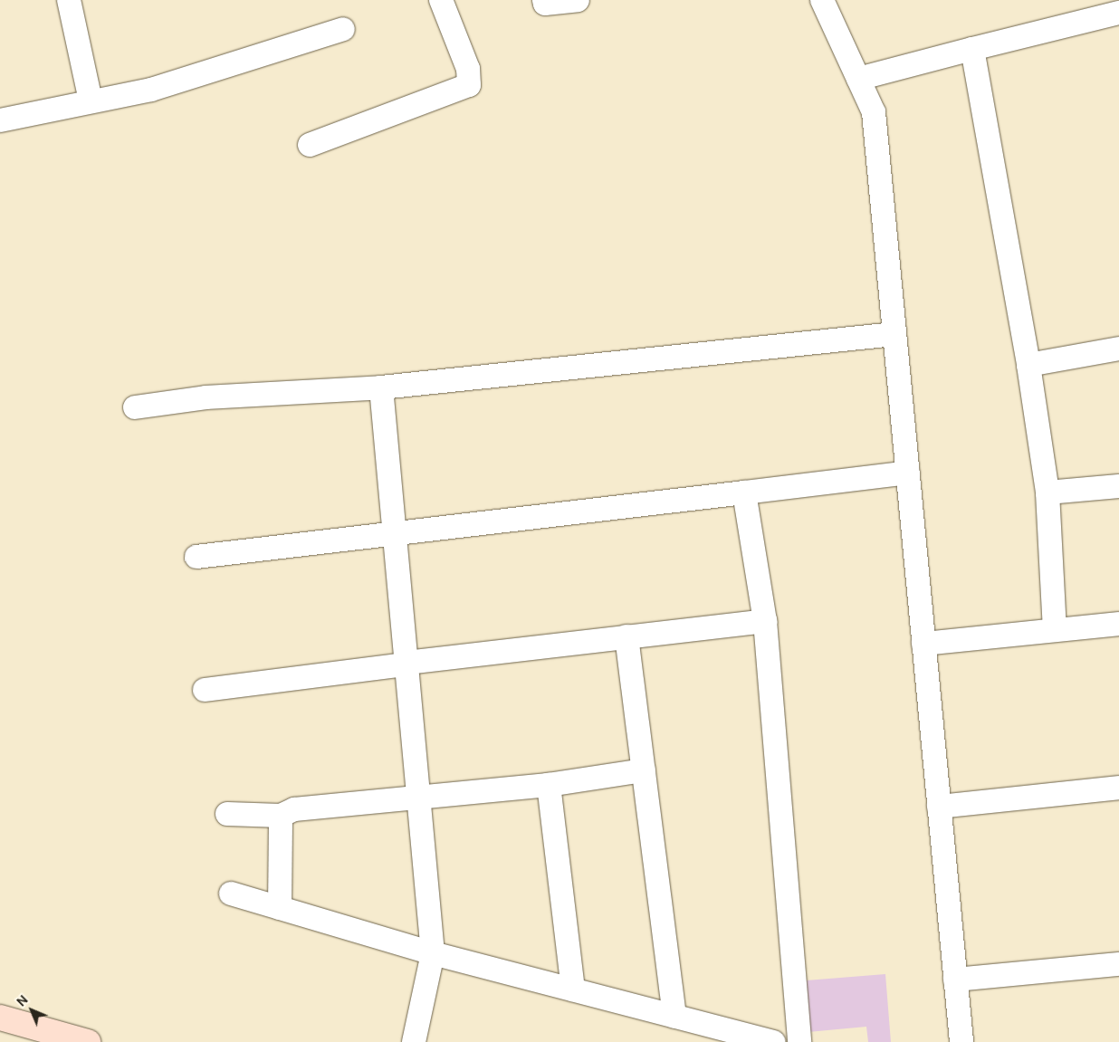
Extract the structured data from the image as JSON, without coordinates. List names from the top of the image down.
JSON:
{
  "north": "top left"
}
